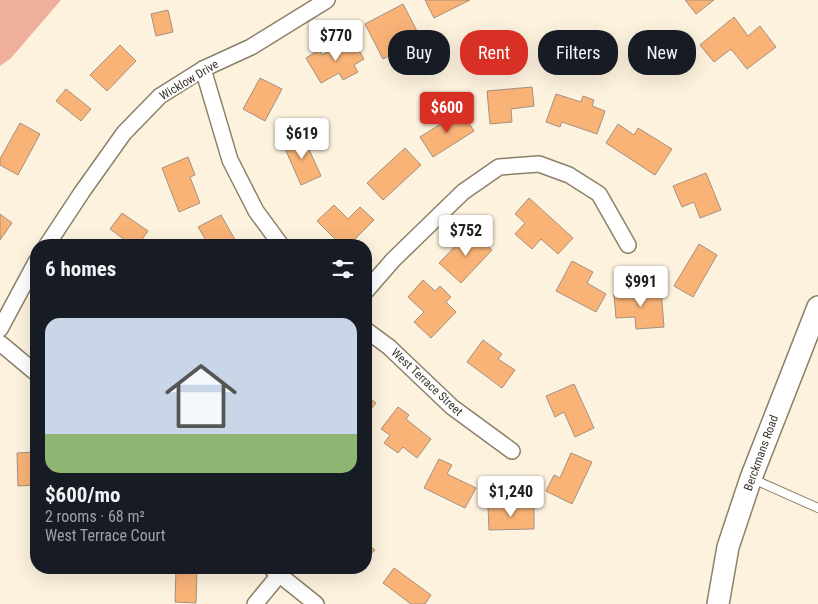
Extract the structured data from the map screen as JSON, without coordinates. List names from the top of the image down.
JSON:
{
  "streets": {
    "main road": ["Berckmans Road"],
    "street": ["Wicklow Drive", "West Terrace Street"]
  },
  "page": {
    "price": [
      "$770",
      "$600",
      "$619",
      "$752",
      "$991",
      "$1,240"
    ],
    "chip": [
      "Buy",
      "Rent",
      "Filters",
      "New"
    ],
    "heading": "6 homes",
    "list": [
      {
        "name": "$600/mo",
        "note": "2 rooms · 68 m² · West Terrace Court"
      }
    ]
  }
}
